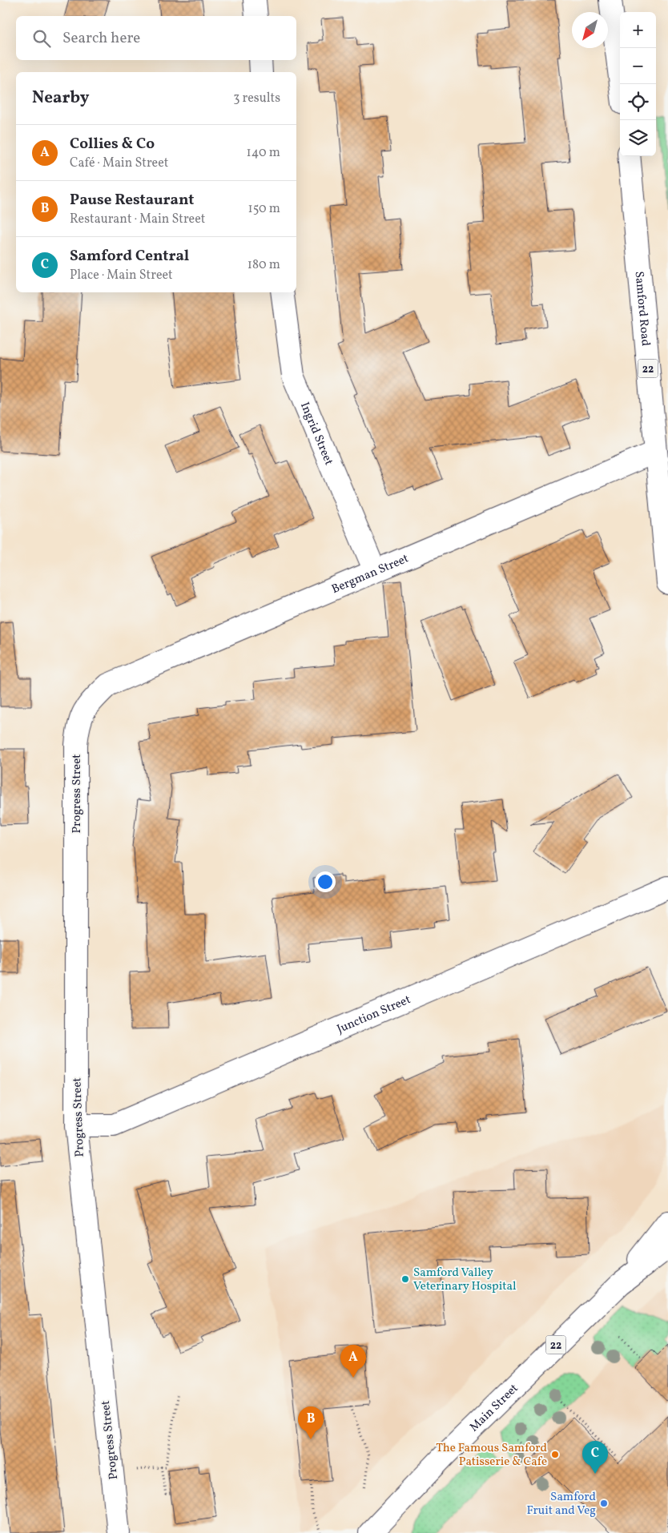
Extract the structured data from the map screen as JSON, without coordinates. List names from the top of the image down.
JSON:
{
  "streets": {
    "street": [
      "Samford Road",
      "22",
      "Ingrid Street",
      "Bergman Street",
      "Progress Street",
      "Junction Street",
      "Main Street"
    ]
  },
  "crossings": [
    ["Samford Road", "Bergman Street"],
    ["Ingrid Street", "Bergman Street"],
    ["Bergman Street", "Progress Street"],
    ["Progress Street", "Junction Street"]
  ],
  "places": ["Samford Valley Veterinary Hospital", "The Famous Samford Patisserie & Cafe", "Samford Fruit and Veg"],
  "north": "bottom left",
  "page": {
    "map_buttons": ["+", "−"],
    "search": "Search here",
    "heading": ["Nearby", "3 results"],
    "list": [
      {
        "mark": "A",
        "name": "Collies & Co",
        "note": "Café · Main Street",
        "value": "140 m"
      },
      {
        "mark": "B",
        "name": "Pause Restaurant",
        "note": "Restaurant · Main Street",
        "value": "150 m"
      },
      {
        "mark": "C",
        "name": "Samford Central",
        "note": "Place · Main Street",
        "value": "180 m"
      }
    ],
    "pins": ["A", "B", "C"]
  }
}
